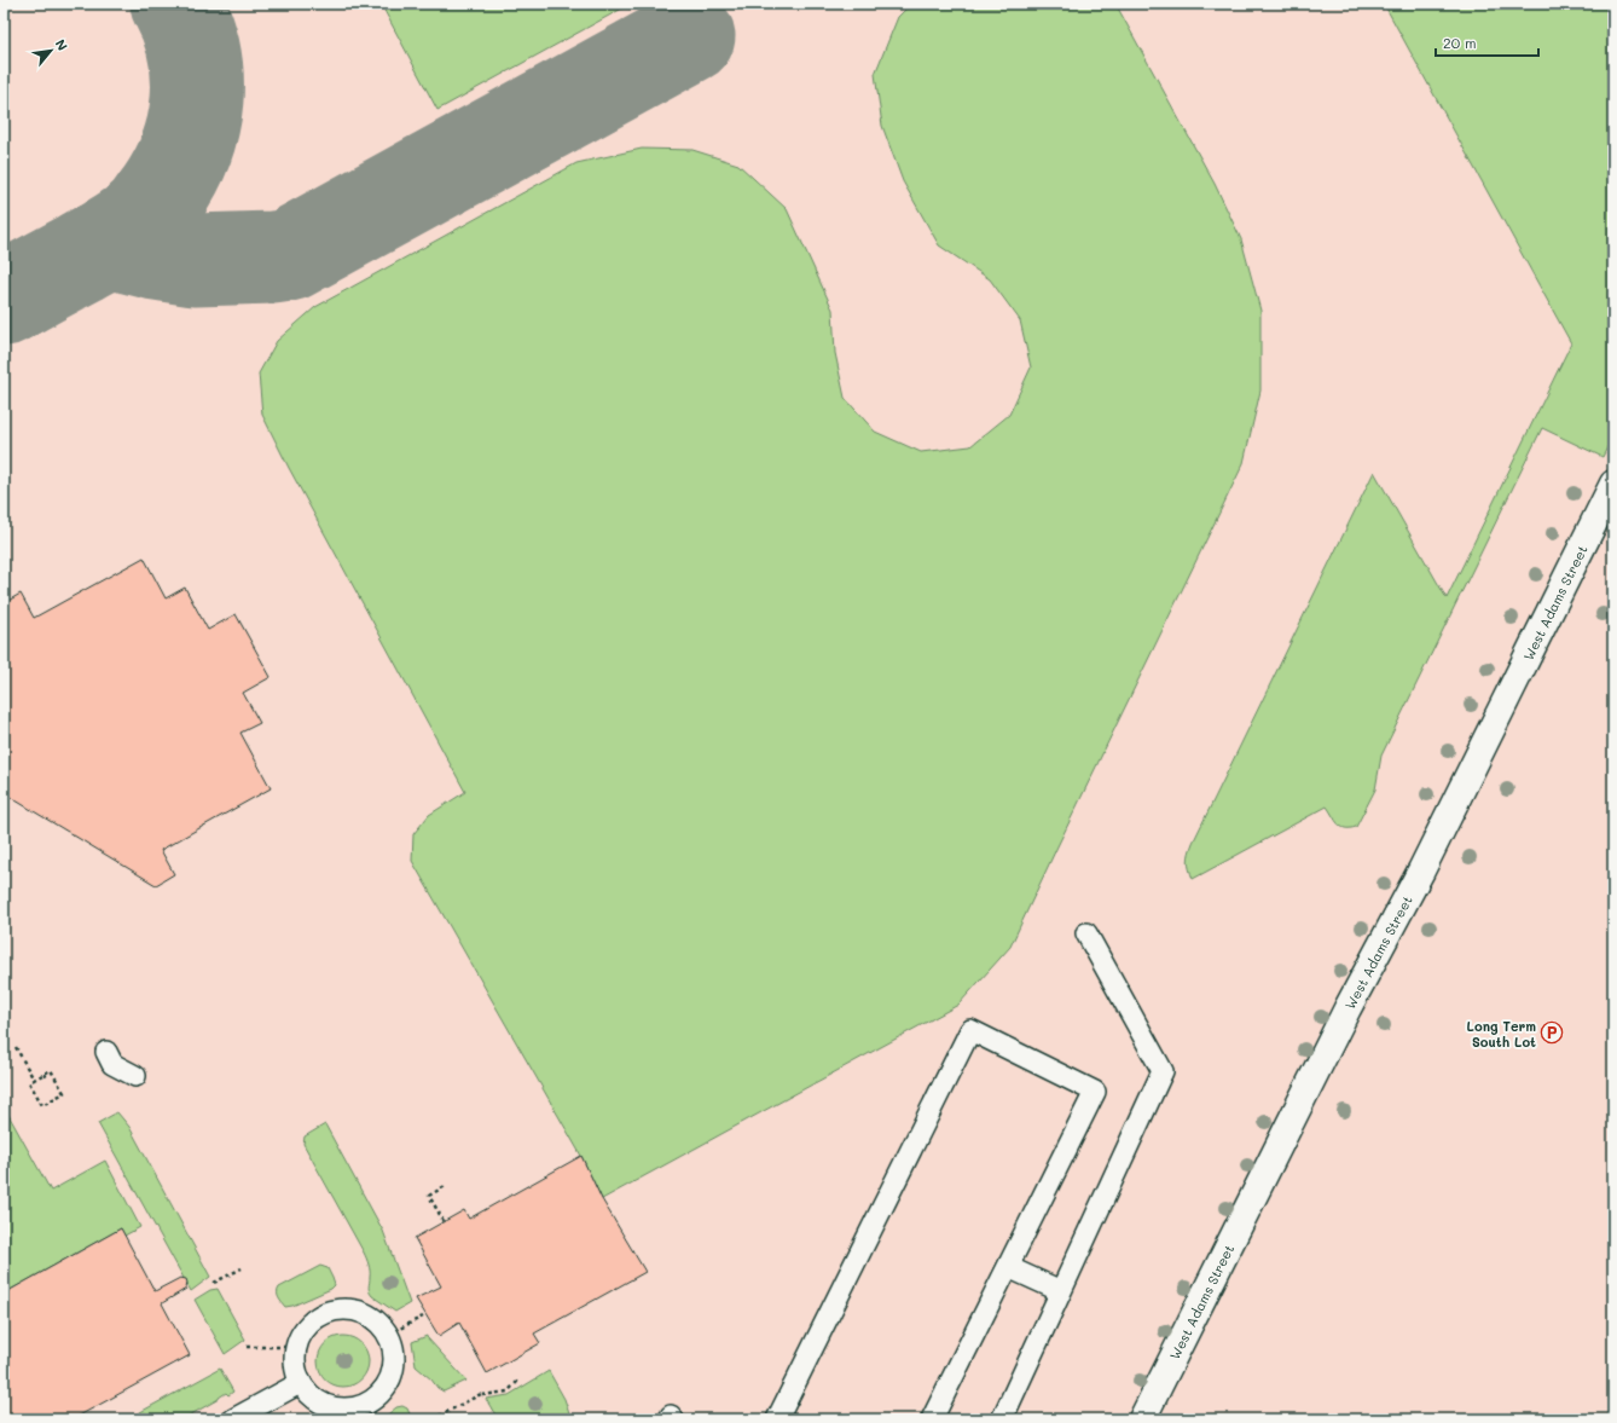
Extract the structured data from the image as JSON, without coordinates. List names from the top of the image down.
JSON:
{
  "streets": {
    "street": ["West Adams Street"]
  },
  "places": {
    "parking": ["Long Term South Lot"]
  },
  "scale_bar": "20 m",
  "north": "top right"
}
